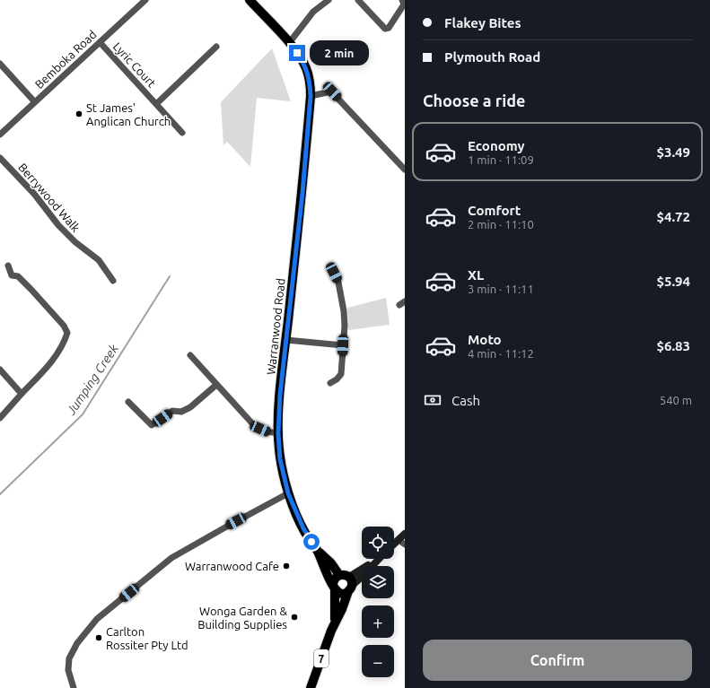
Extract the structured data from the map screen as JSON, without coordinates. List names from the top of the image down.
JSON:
{
  "streets": {
    "main road": ["Warranwood Road", "7"],
    "street": ["Bemboka Road", "Lyric Court", "Berrywood Walk"]
  },
  "crossings": [
    ["Bemboka Road", "Lyric Court"],
    ["Warranwood Road", "7"]
  ],
  "water": ["Jumping Creek"],
  "places": [
    "St James' Anglican Church",
    "Warranwood Cafe",
    "Wonga Garden & Building Supplies",
    "Carlton Rossiter Pty Ltd"
  ],
  "page": {
    "banner": ["Flakey Bites", "Plymouth Road"],
    "bubble": "2 min",
    "heading": "Choose a ride",
    "list": [
      {
        "name": "Economy",
        "note": "1 min · 11:09",
        "value": "$3.49"
      },
      {
        "name": "Comfort",
        "note": "2 min · 11:10",
        "value": "$4.72"
      },
      {
        "name": "XL",
        "note": "3 min · 11:11",
        "value": "$5.94"
      },
      {
        "name": "Moto",
        "note": "4 min · 11:12",
        "value": "$6.83"
      }
    ],
    "pay": ["Cash", "540 m"],
    "map_buttons": ["+", "−"],
    "buttons": "Confirm"
  }
}
